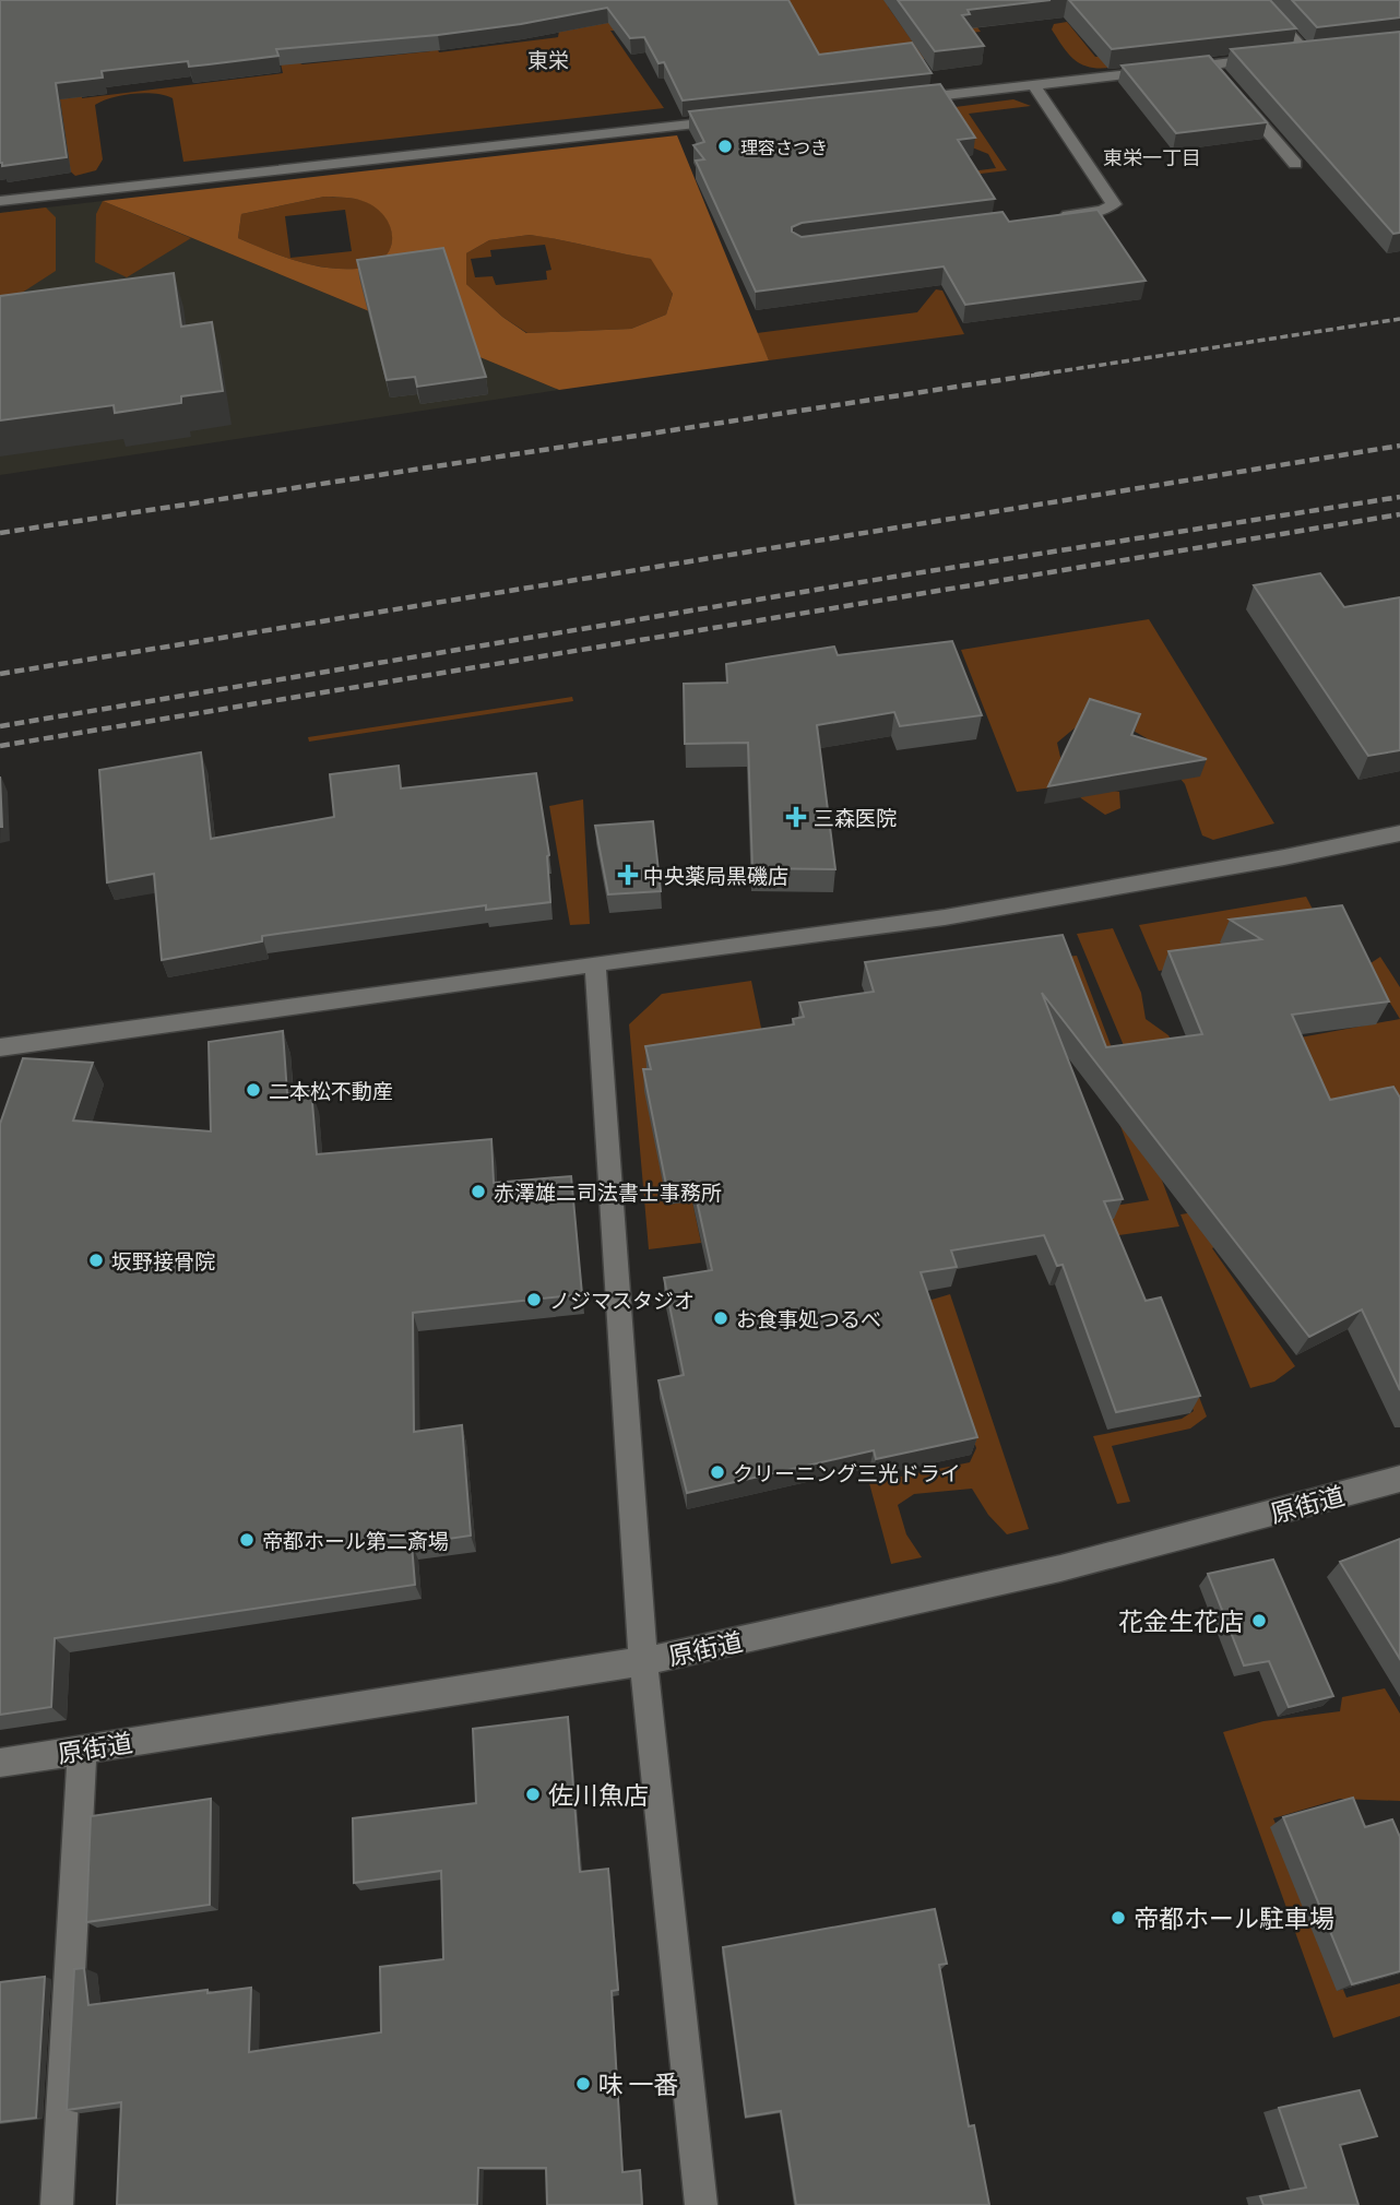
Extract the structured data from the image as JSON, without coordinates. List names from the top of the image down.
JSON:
{
  "streets": {
    "street": ["原街道"]
  },
  "districts": ["東栄", "東栄一丁目"],
  "places": {
    "other": [
      "理容さつき",
      "二本松不動産",
      "赤澤雄二司法書士事務所",
      "坂野接骨院",
      "ノジマスタジオ",
      "お食事処つるべ",
      "クリーニング三光ドライ",
      "帝都ホール第二斎場",
      "花金生花店",
      "佐川魚店",
      "帝都ホール駐車場",
      "味 一番"
    ],
    "health": ["三森医院", "中央薬局黒磯店"]
  }
}
